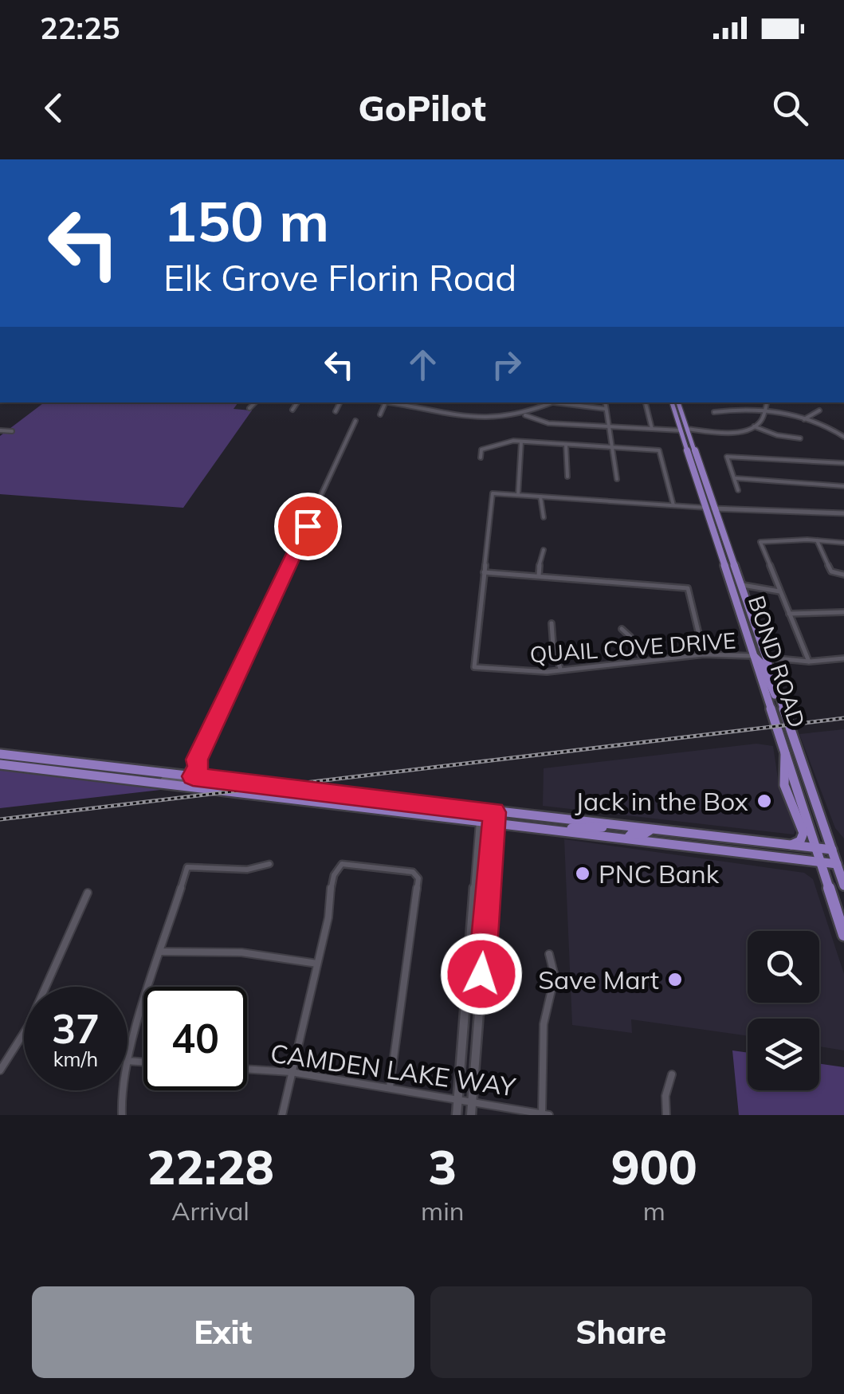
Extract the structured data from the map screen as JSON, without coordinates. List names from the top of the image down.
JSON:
{
  "streets": {
    "main road": ["BOND ROAD"],
    "street": ["QUAIL COVE DRIVE", "CAMDEN LAKE WAY"]
  },
  "crossings": [
    ["QUAIL COVE DRIVE", "BOND ROAD"]
  ],
  "places": ["Jack in the Box", "PNC Bank", "Save Mart"],
  "page": {
    "status": "22:25",
    "header": "GoPilot",
    "turn": ["150 m", "Elk Grove Florin Road"],
    "speed": "37 km/h",
    "limit": "40",
    "eta": [
      "22:28",
      "Arrival",
      "3",
      "min",
      "900",
      "m"
    ],
    "buttons": ["Exit", "Share"]
  }
}
